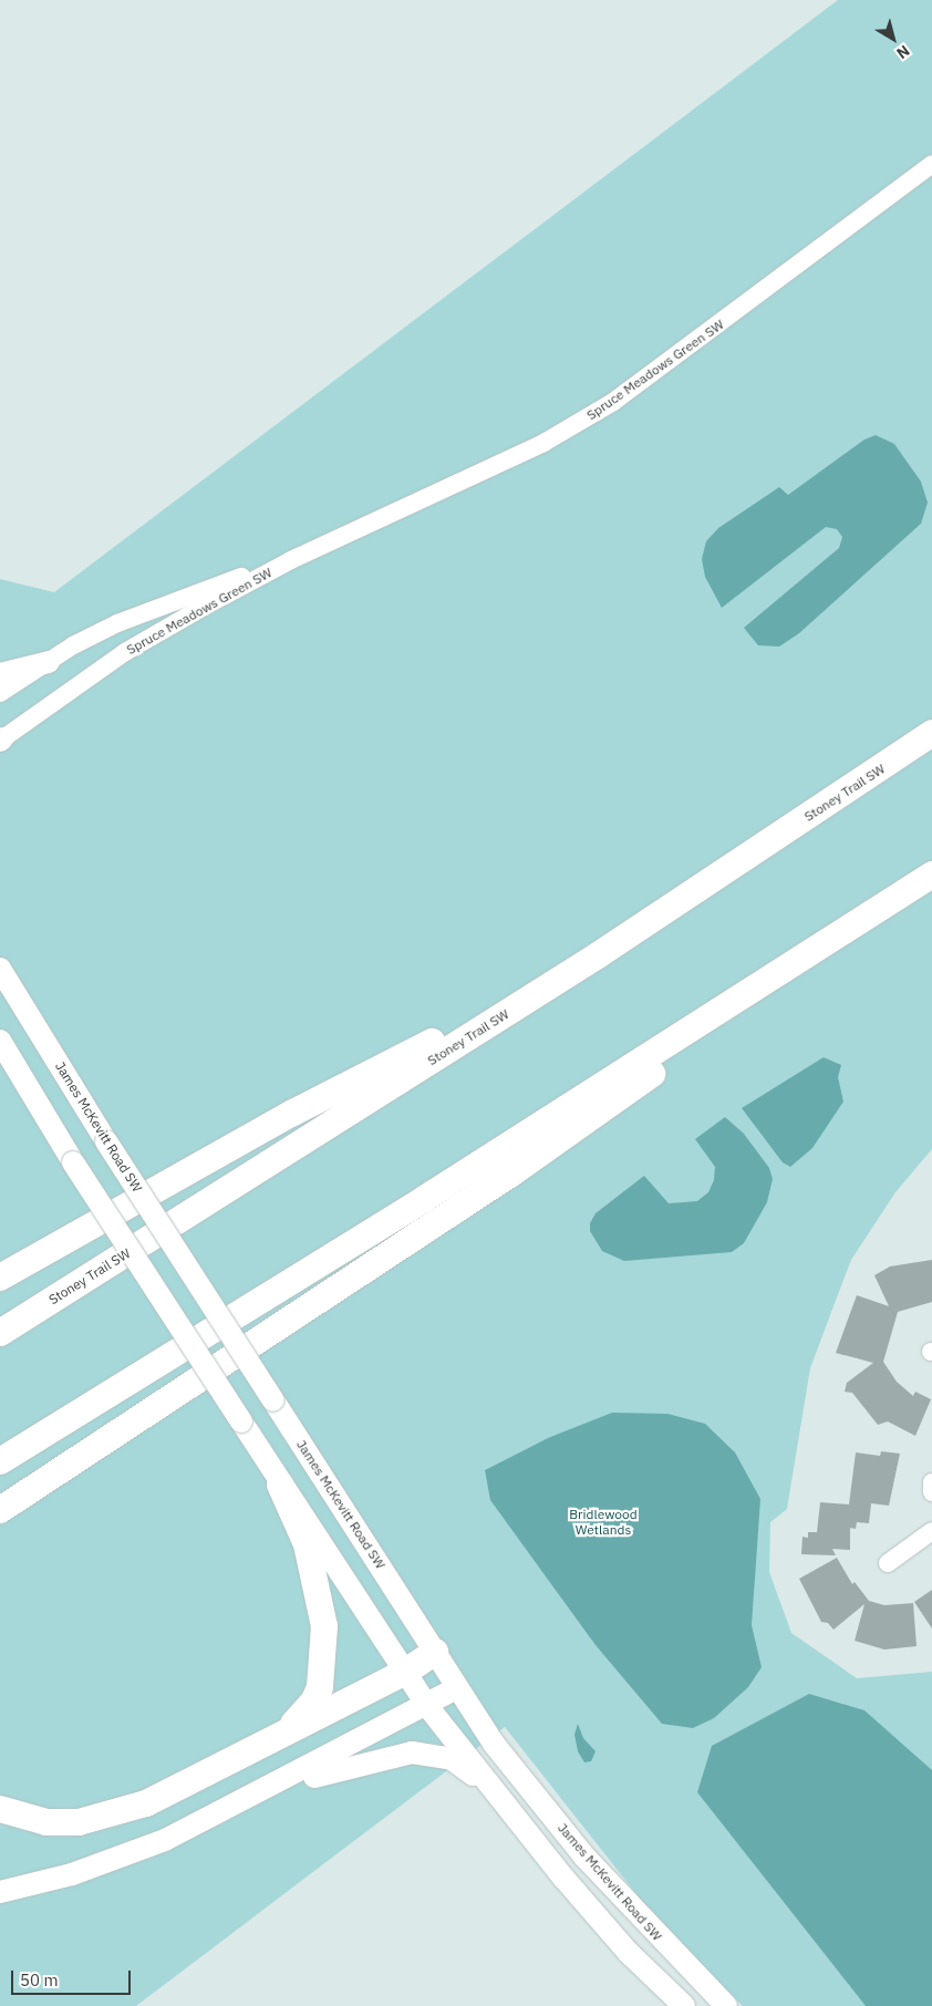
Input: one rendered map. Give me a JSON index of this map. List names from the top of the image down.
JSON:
{
  "streets": {
    "highway": ["Stoney Trail SW"],
    "main road": ["James McKevitt Road SW"],
    "street": ["Spruce Meadows Green SW"]
  },
  "parks": ["Bridlewood Wetlands"],
  "scale_bar": "50 m",
  "north": "bottom right"
}
